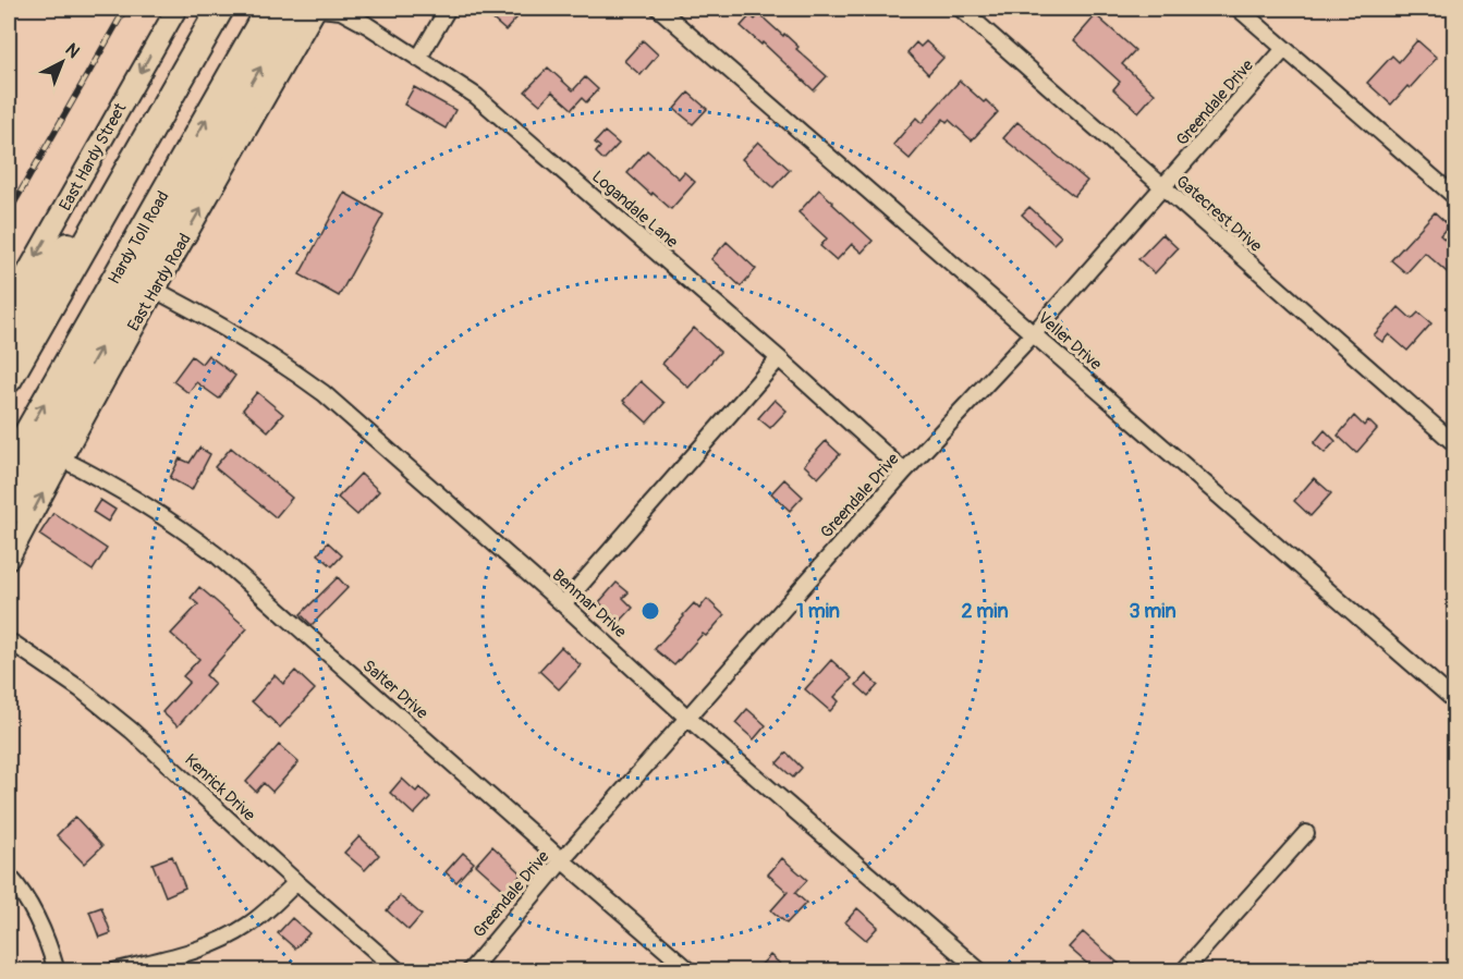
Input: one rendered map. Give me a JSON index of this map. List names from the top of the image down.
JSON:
{
  "streets": {
    "highway": ["Hardy Toll Road"],
    "main road": ["East Hardy Street", "East Hardy Road"],
    "street": [
      "Greendale Drive",
      "Logandale Lane",
      "Gatecrest Drive",
      "Veller Drive",
      "Benmar Drive",
      "Salter Drive",
      "Kenrick Drive"
    ]
  },
  "crossings": [
    ["Greendale Drive", "Logandale Lane"],
    ["Greendale Drive", "Gatecrest Drive"],
    ["Greendale Drive", "Veller Drive"],
    ["Greendale Drive", "Benmar Drive"],
    ["Greendale Drive", "Salter Drive"],
    ["Logandale Lane", "East Hardy Road"],
    ["East Hardy Road", "Benmar Drive"],
    ["East Hardy Road", "Salter Drive"]
  ],
  "one_way": ["East Hardy Street", "East Hardy Road"],
  "north": "top right",
  "rings": ["1 min", "2 min", "3 min"]
}
